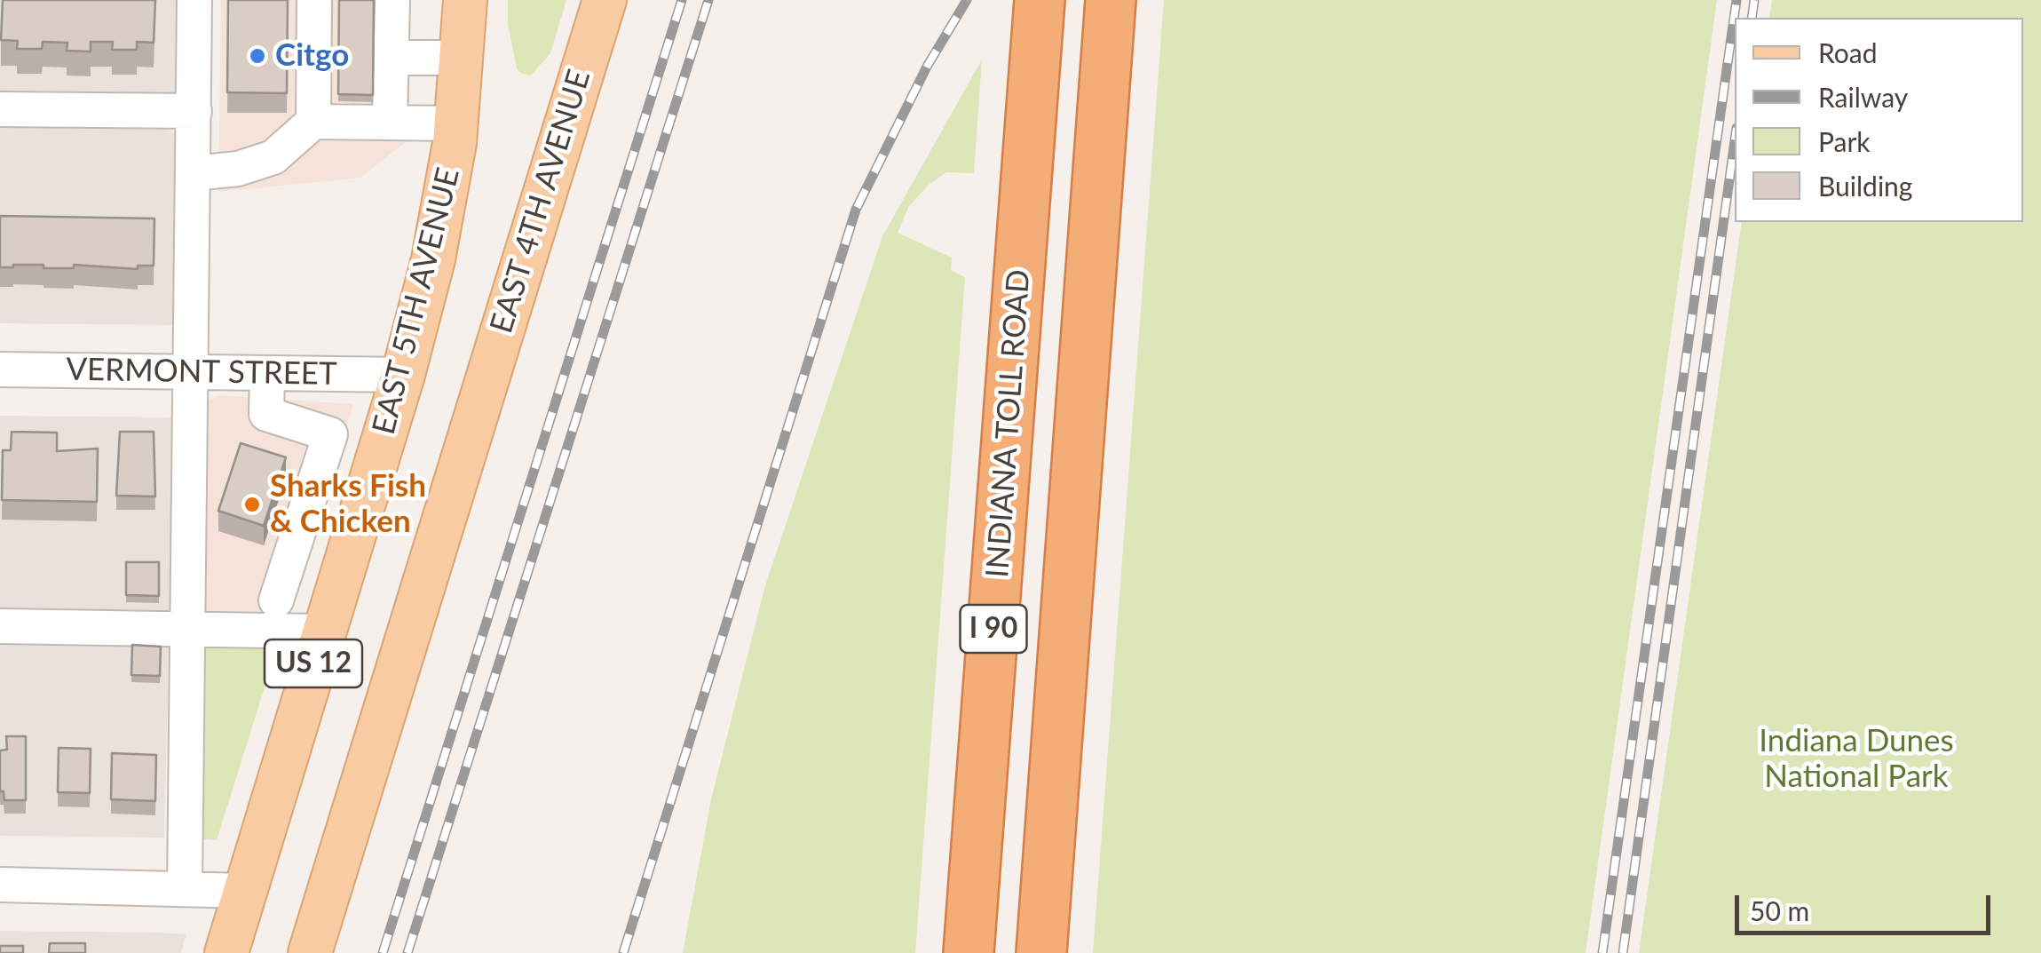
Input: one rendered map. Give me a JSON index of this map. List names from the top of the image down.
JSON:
{
  "streets": {
    "highway": ["INDIANA TOLL ROAD", "I 90"],
    "main road": ["EAST 4TH AVENUE", "EAST 5TH AVENUE", "US 12"],
    "street": ["VERMONT STREET"]
  },
  "crossings": [
    ["EAST 5TH AVENUE", "VERMONT STREET"]
  ],
  "parks": ["Indiana Dunes National Park"],
  "places": ["Citgo", "Sharks Fish & Chicken"],
  "legend": [
    "Road",
    "Railway",
    "Park",
    "Building"
  ],
  "scale_bar": "50 m"
}
